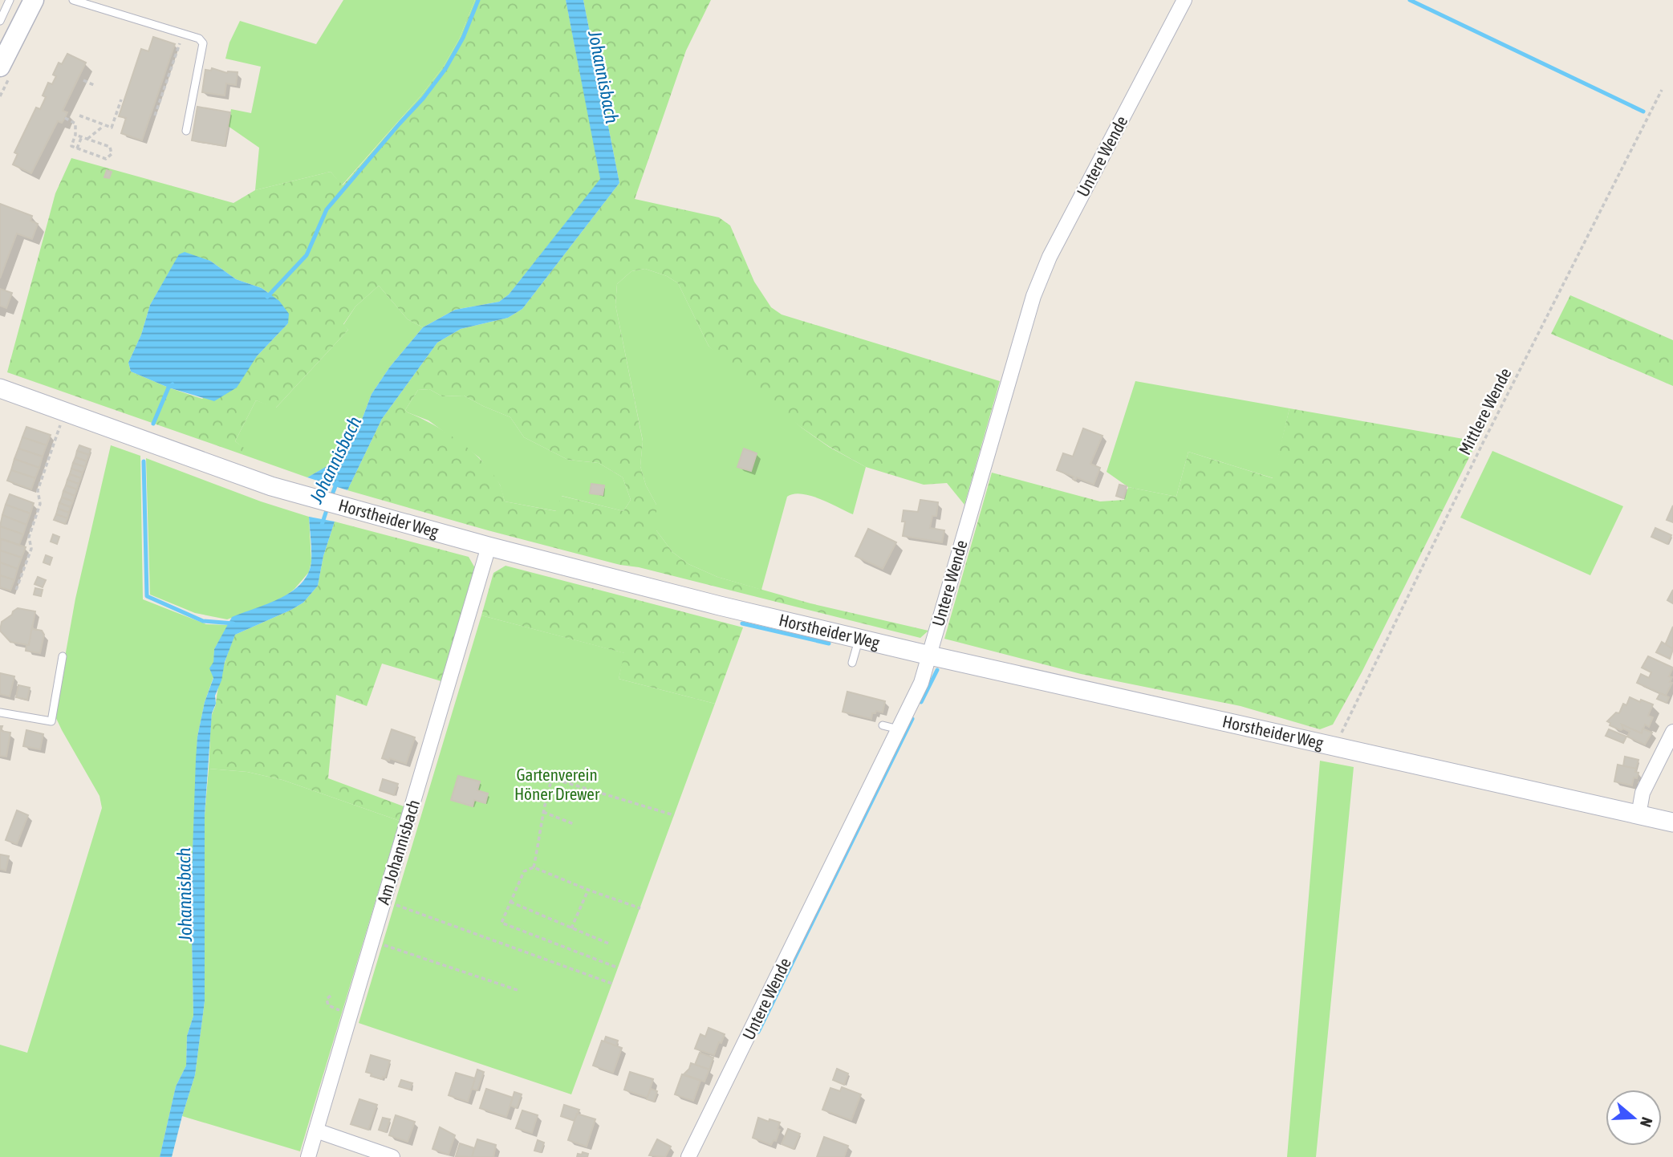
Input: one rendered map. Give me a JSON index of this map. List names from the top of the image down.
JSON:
{
  "streets": {
    "street": ["Untere Wende", "Horstheider Weg", "Am Johannisbach"],
    "path": ["Mittlere Wende"]
  },
  "crossings": [
    ["Untere Wende", "Horstheider Weg"],
    ["Mittlere Wende", "Horstheider Weg"],
    ["Horstheider Weg", "Am Johannisbach"]
  ],
  "water": ["Johannisbach"],
  "parks": ["Gartenverein Höner Drewer"],
  "north": "right"
}
